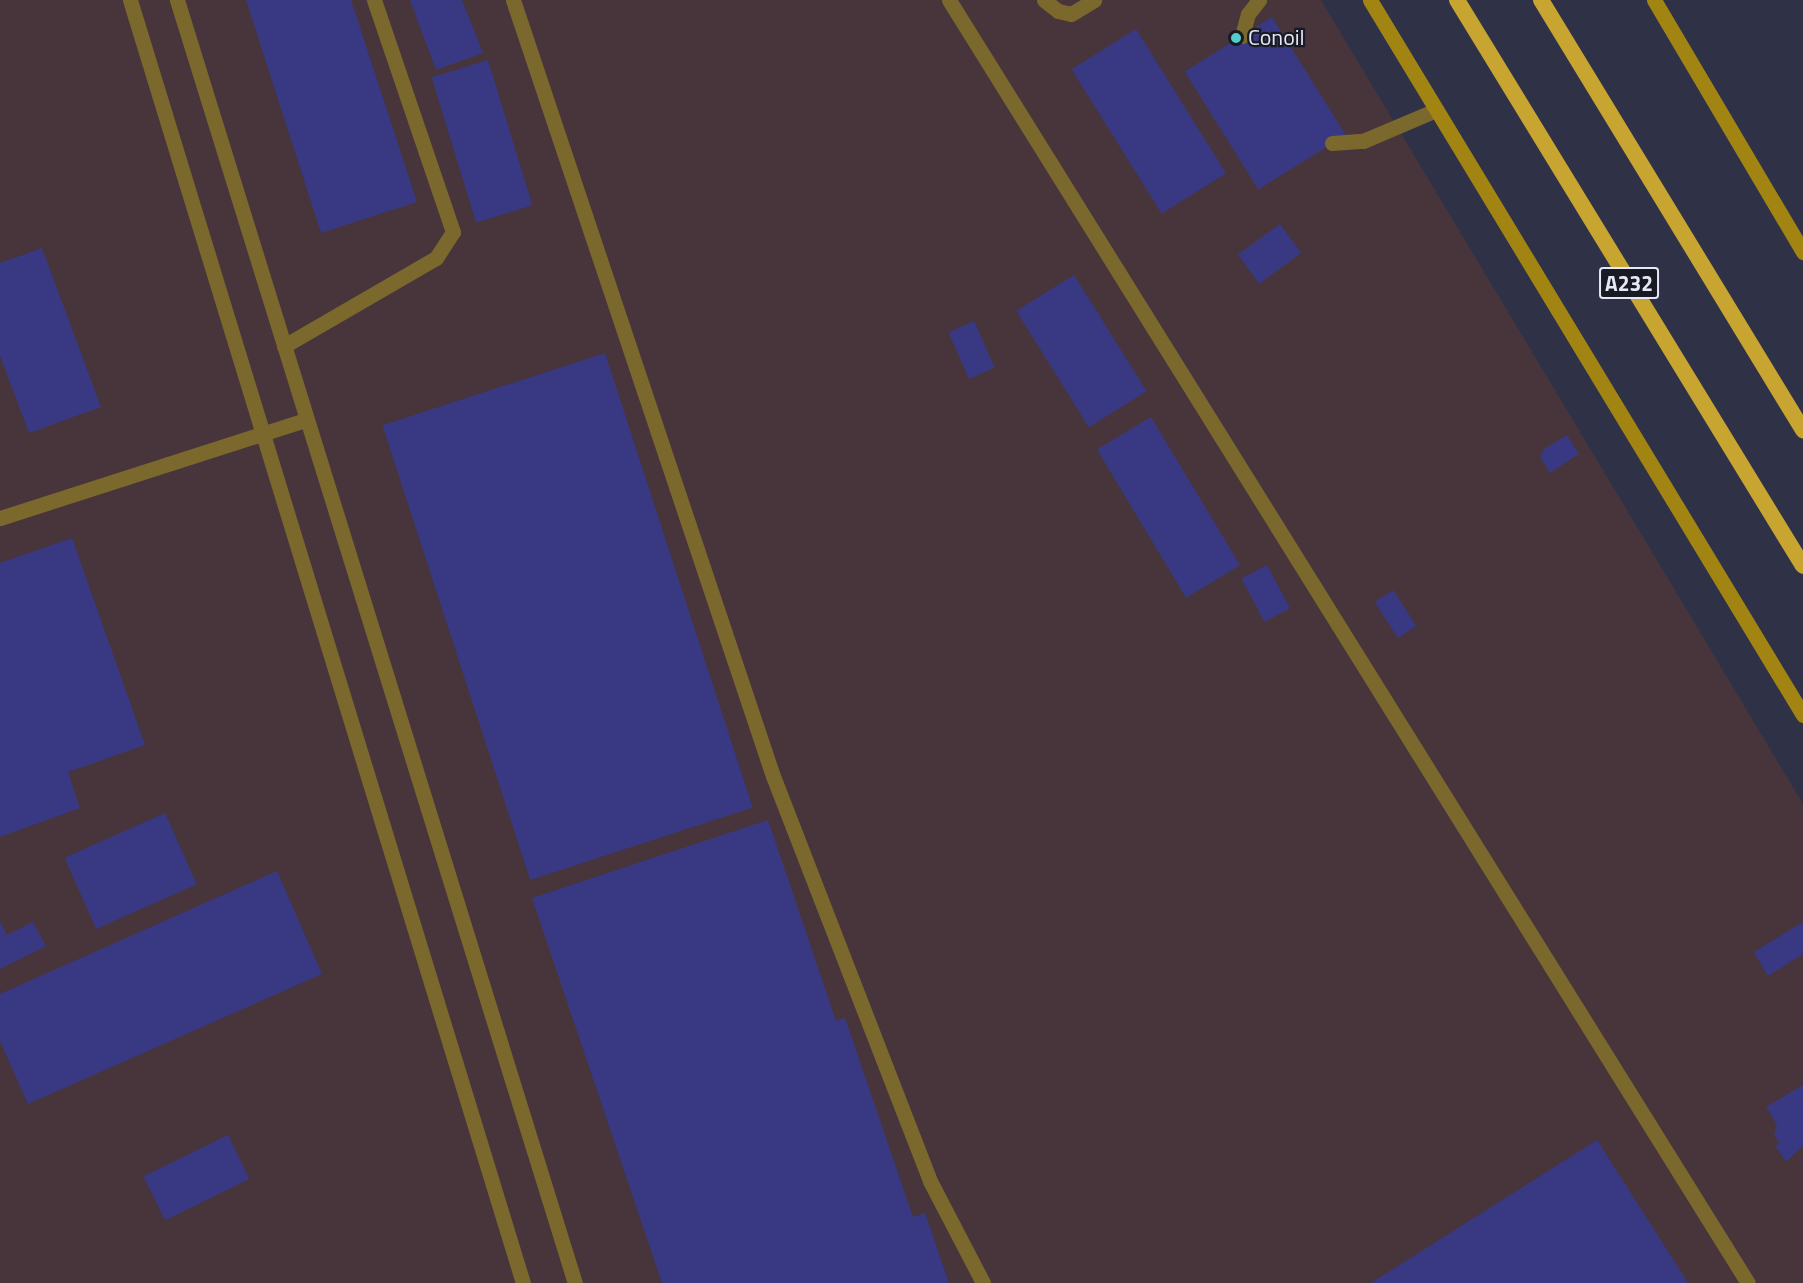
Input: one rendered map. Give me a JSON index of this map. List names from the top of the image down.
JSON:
{
  "streets": {
    "highway": ["A232"]
  },
  "places": ["Conoil"]
}
